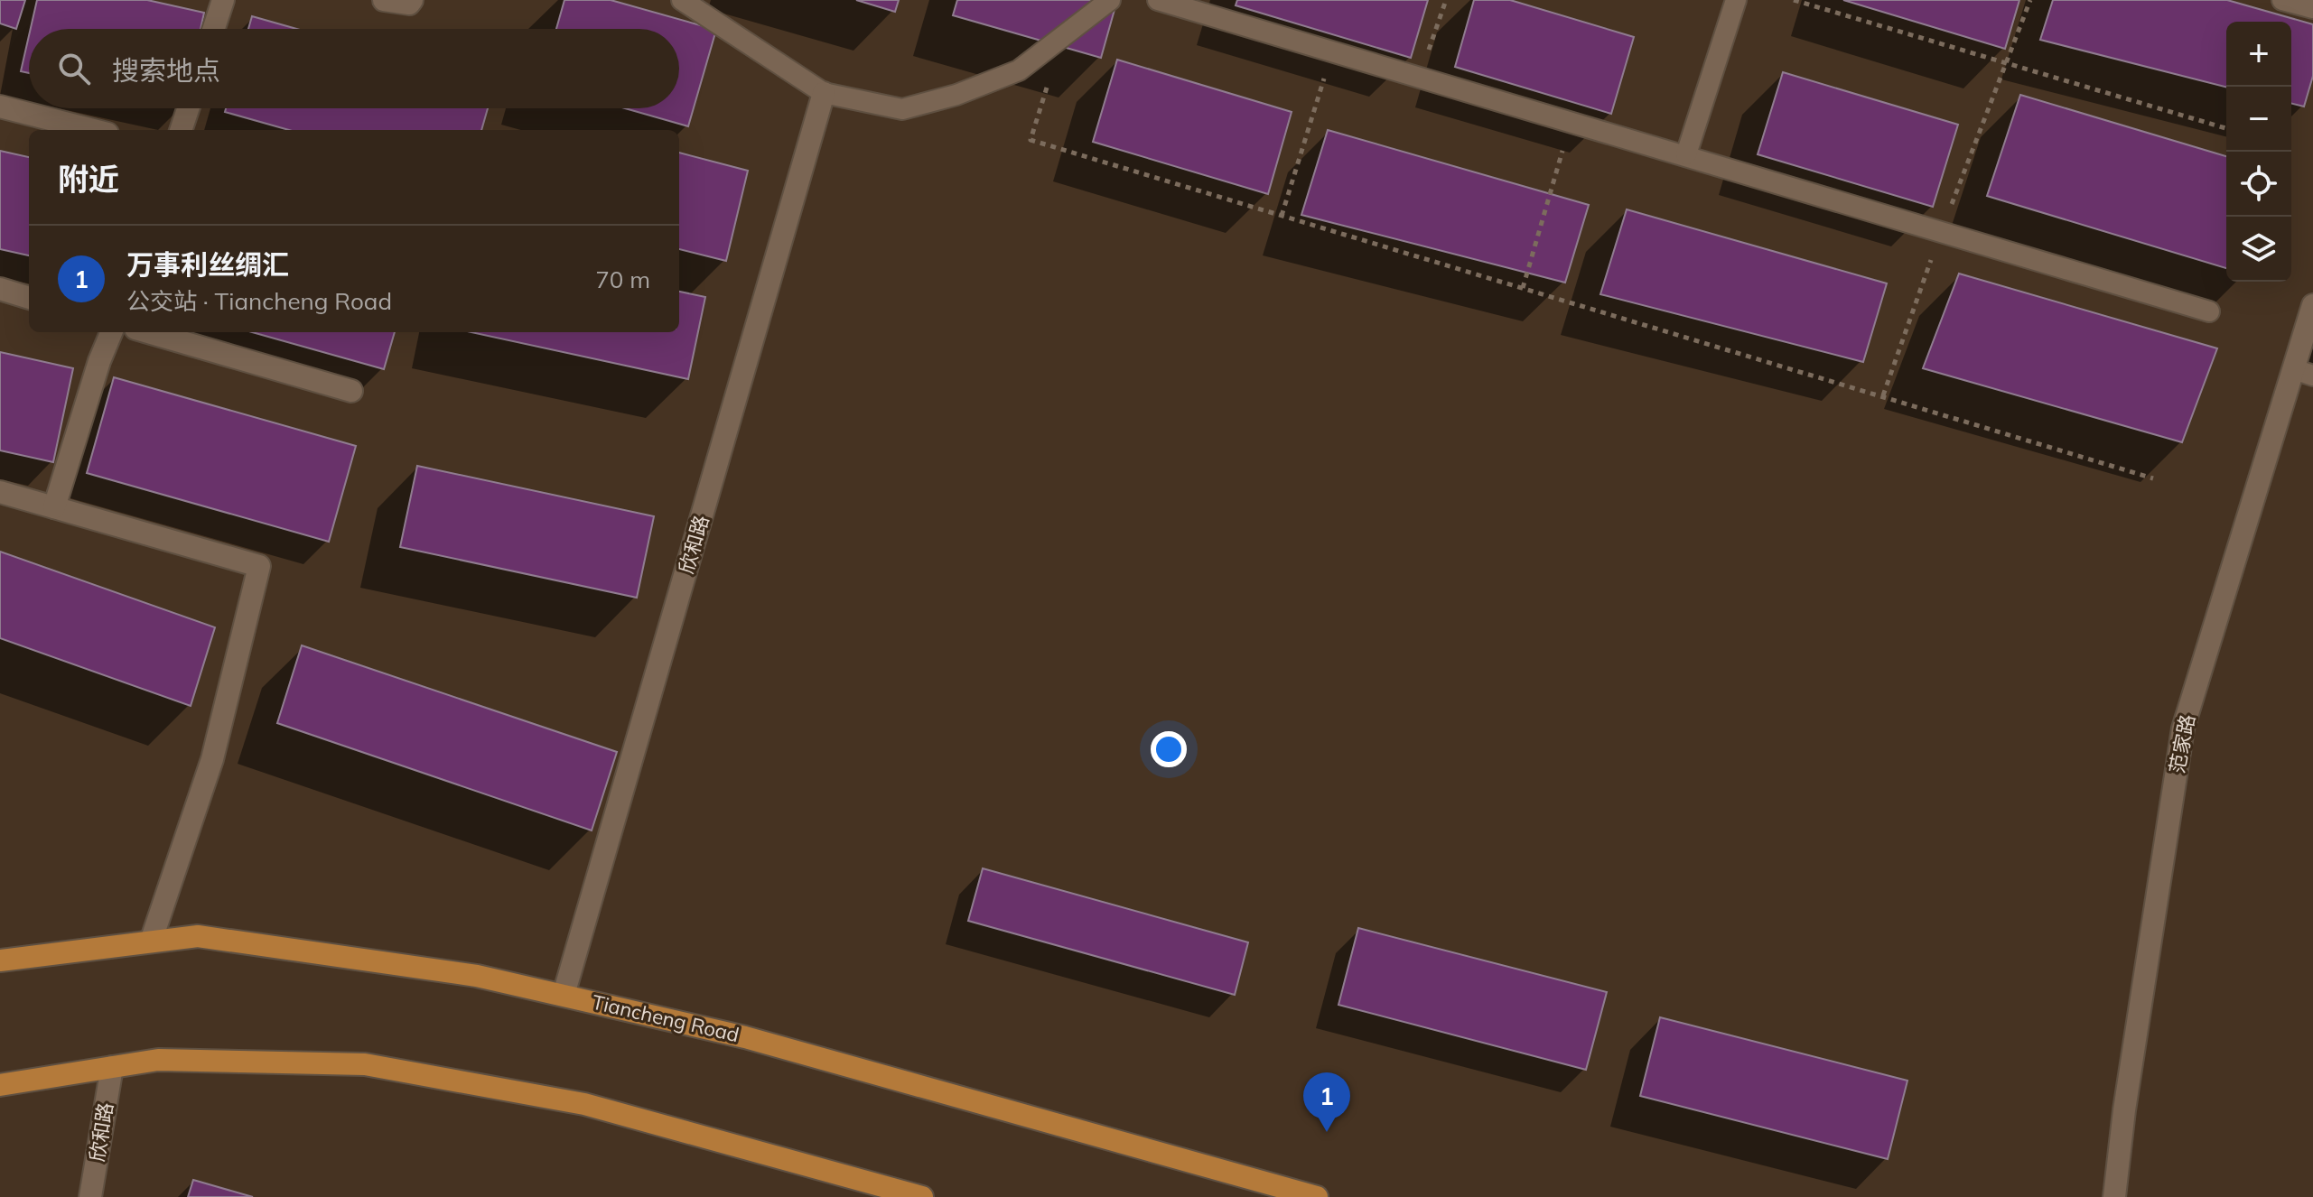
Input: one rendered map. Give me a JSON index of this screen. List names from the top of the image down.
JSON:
{
  "streets": {
    "main road": ["Tiancheng Road"],
    "street": ["欣和路", "范家路"]
  },
  "crossings": [
    ["欣和路", "Tiancheng Road"]
  ],
  "page": {
    "map_buttons": ["+", "−"],
    "search": "搜索地点",
    "heading": "附近",
    "list": [
      {
        "mark": "1",
        "name": "万事利丝绸汇",
        "note": "公交站 · Tiancheng Road",
        "value": "70 m"
      }
    ],
    "pins": "1"
  }
}
